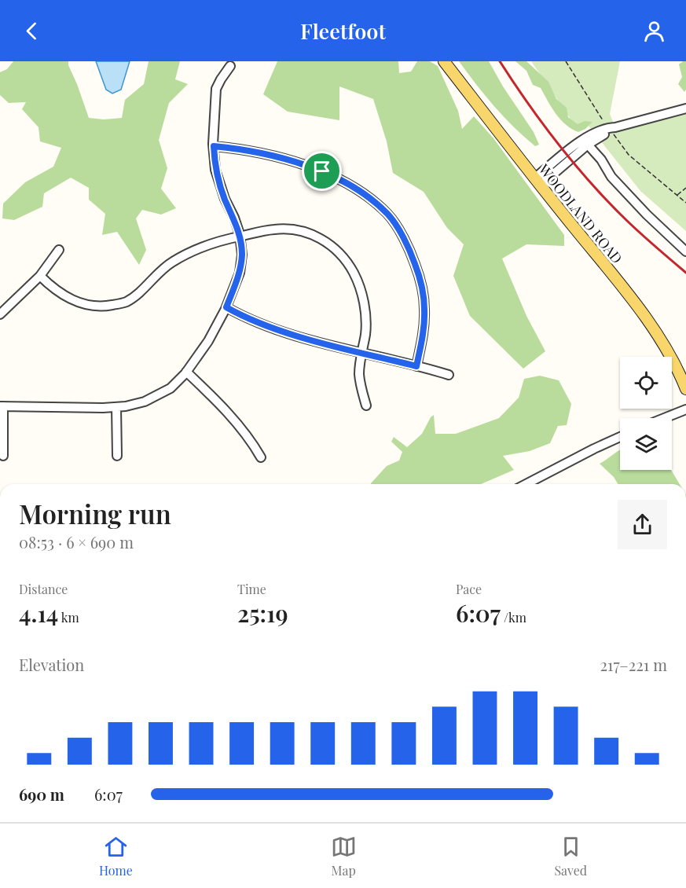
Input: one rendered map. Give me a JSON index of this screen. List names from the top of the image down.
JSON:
{
  "streets": {
    "main road": ["WOODLAND ROAD"]
  },
  "page": {
    "header": "Fleetfoot",
    "heading": ["Morning run", "08:53 · 6 × 690 m"],
    "stats": [
      ["Distance", "4.14 km"],
      ["Time", "25:19"],
      ["Pace", "6:07 /km"]
    ],
    "chart": ["Elevation", "217–221 m"],
    "list": [
      {
        "name": "690 m",
        "note": "6:07"
      }
    ],
    "tabs": ["Home", "Map", "Saved"]
  }
}
